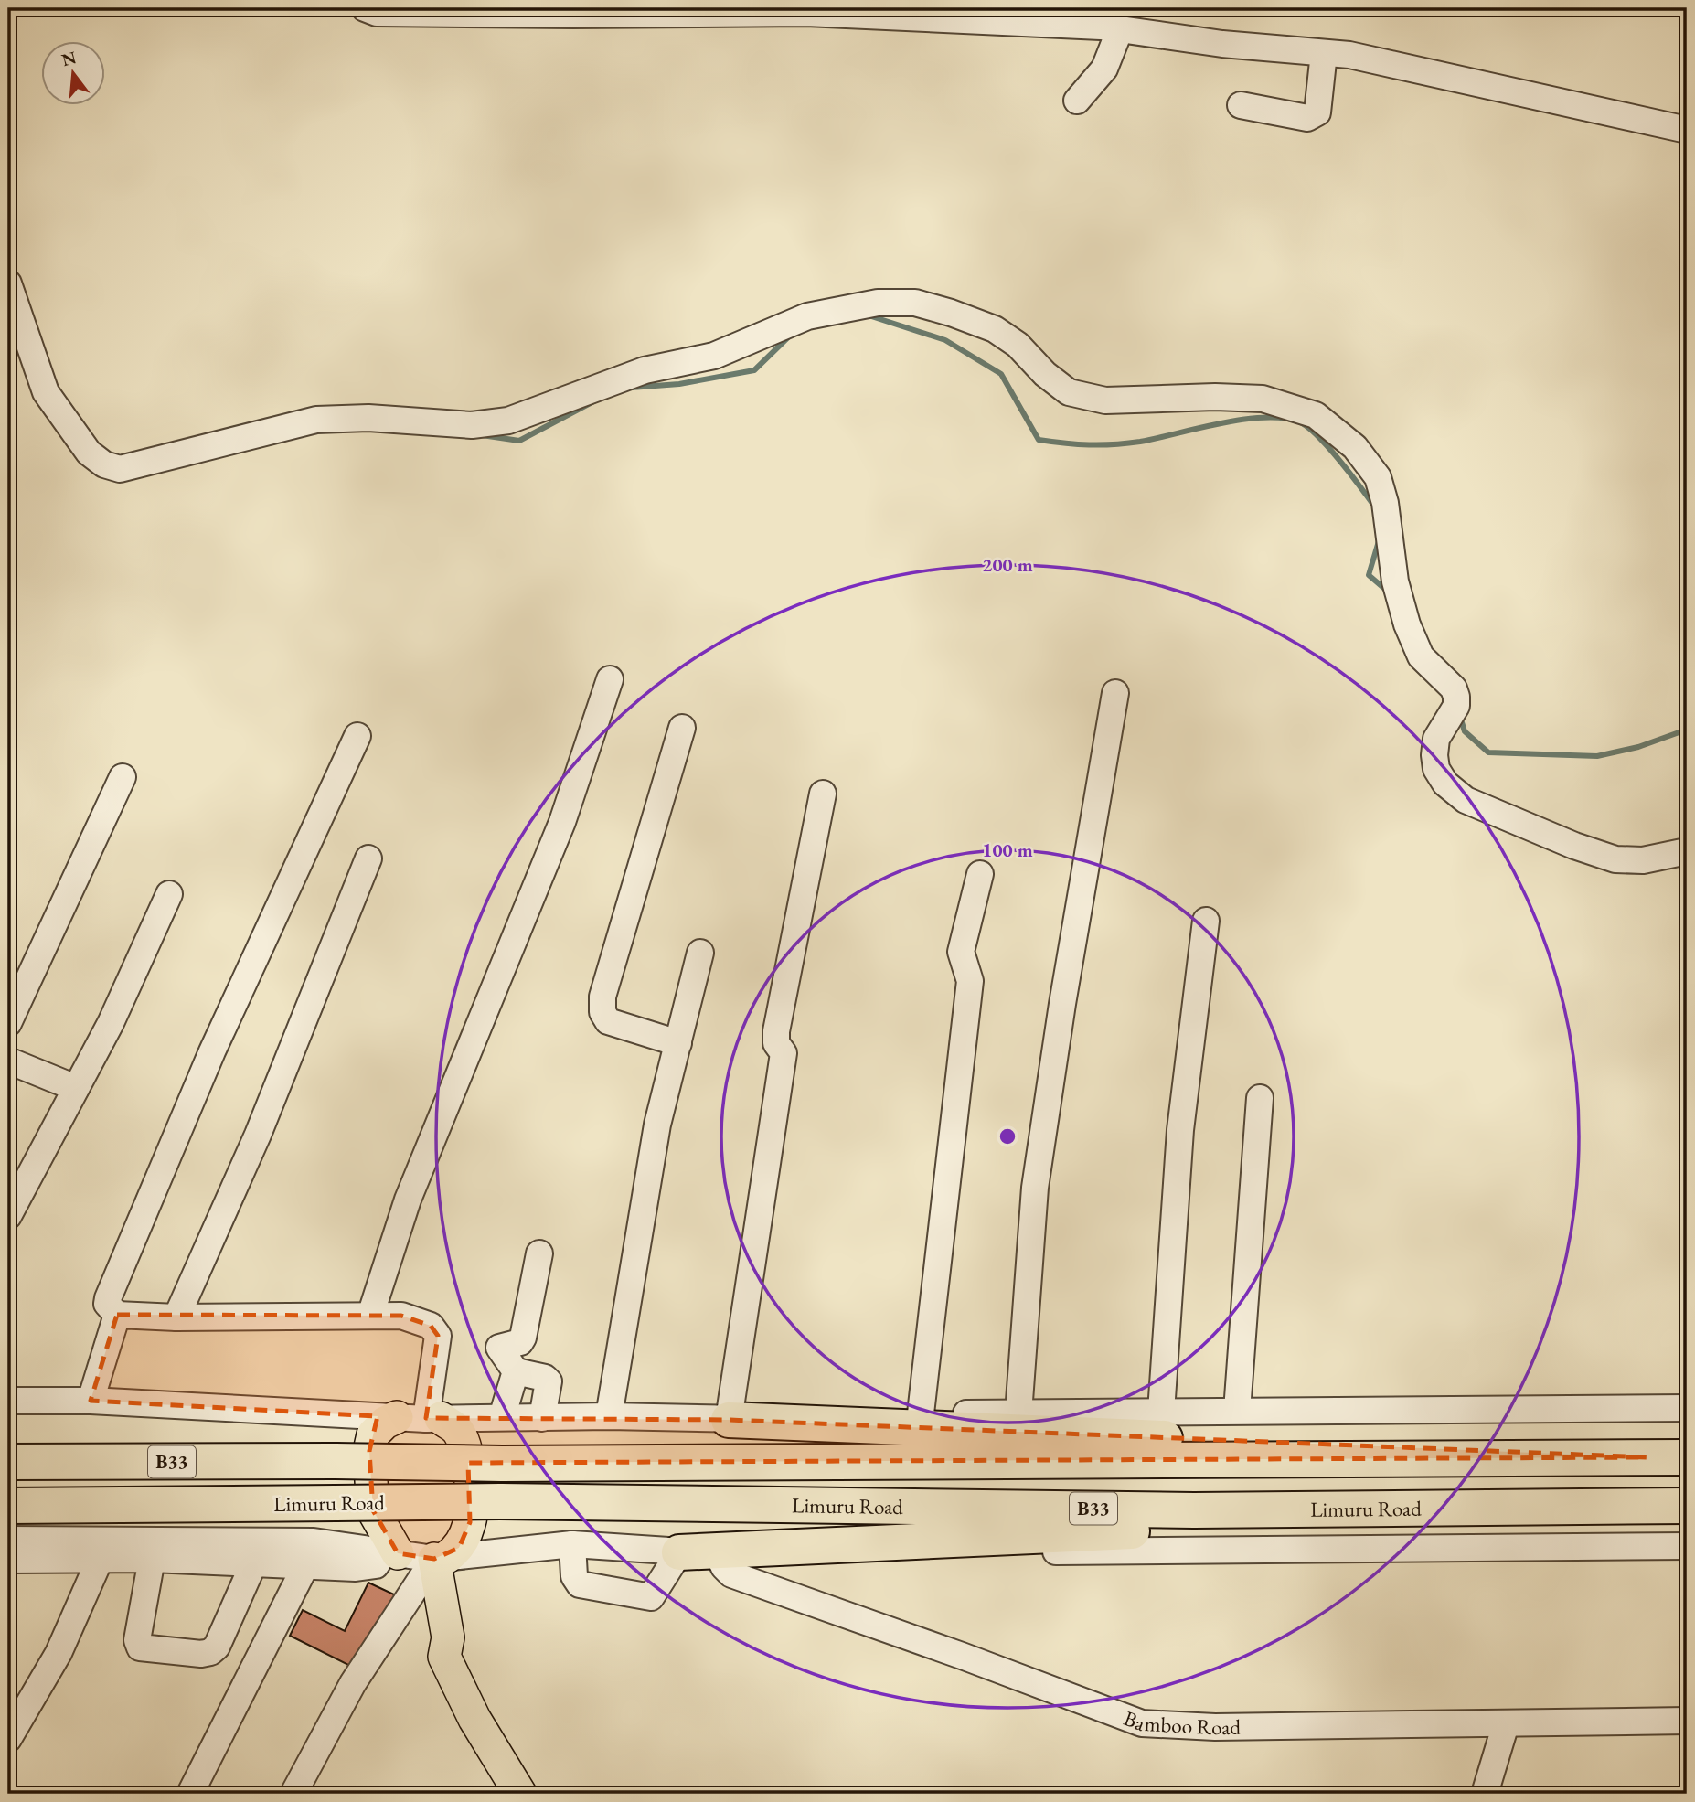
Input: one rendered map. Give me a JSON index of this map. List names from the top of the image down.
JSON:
{
  "streets": {
    "highway": ["B33", "Limuru Road"],
    "street": ["Bamboo Road"]
  },
  "north": "top",
  "rings": ["200 m", "100 m"]
}
